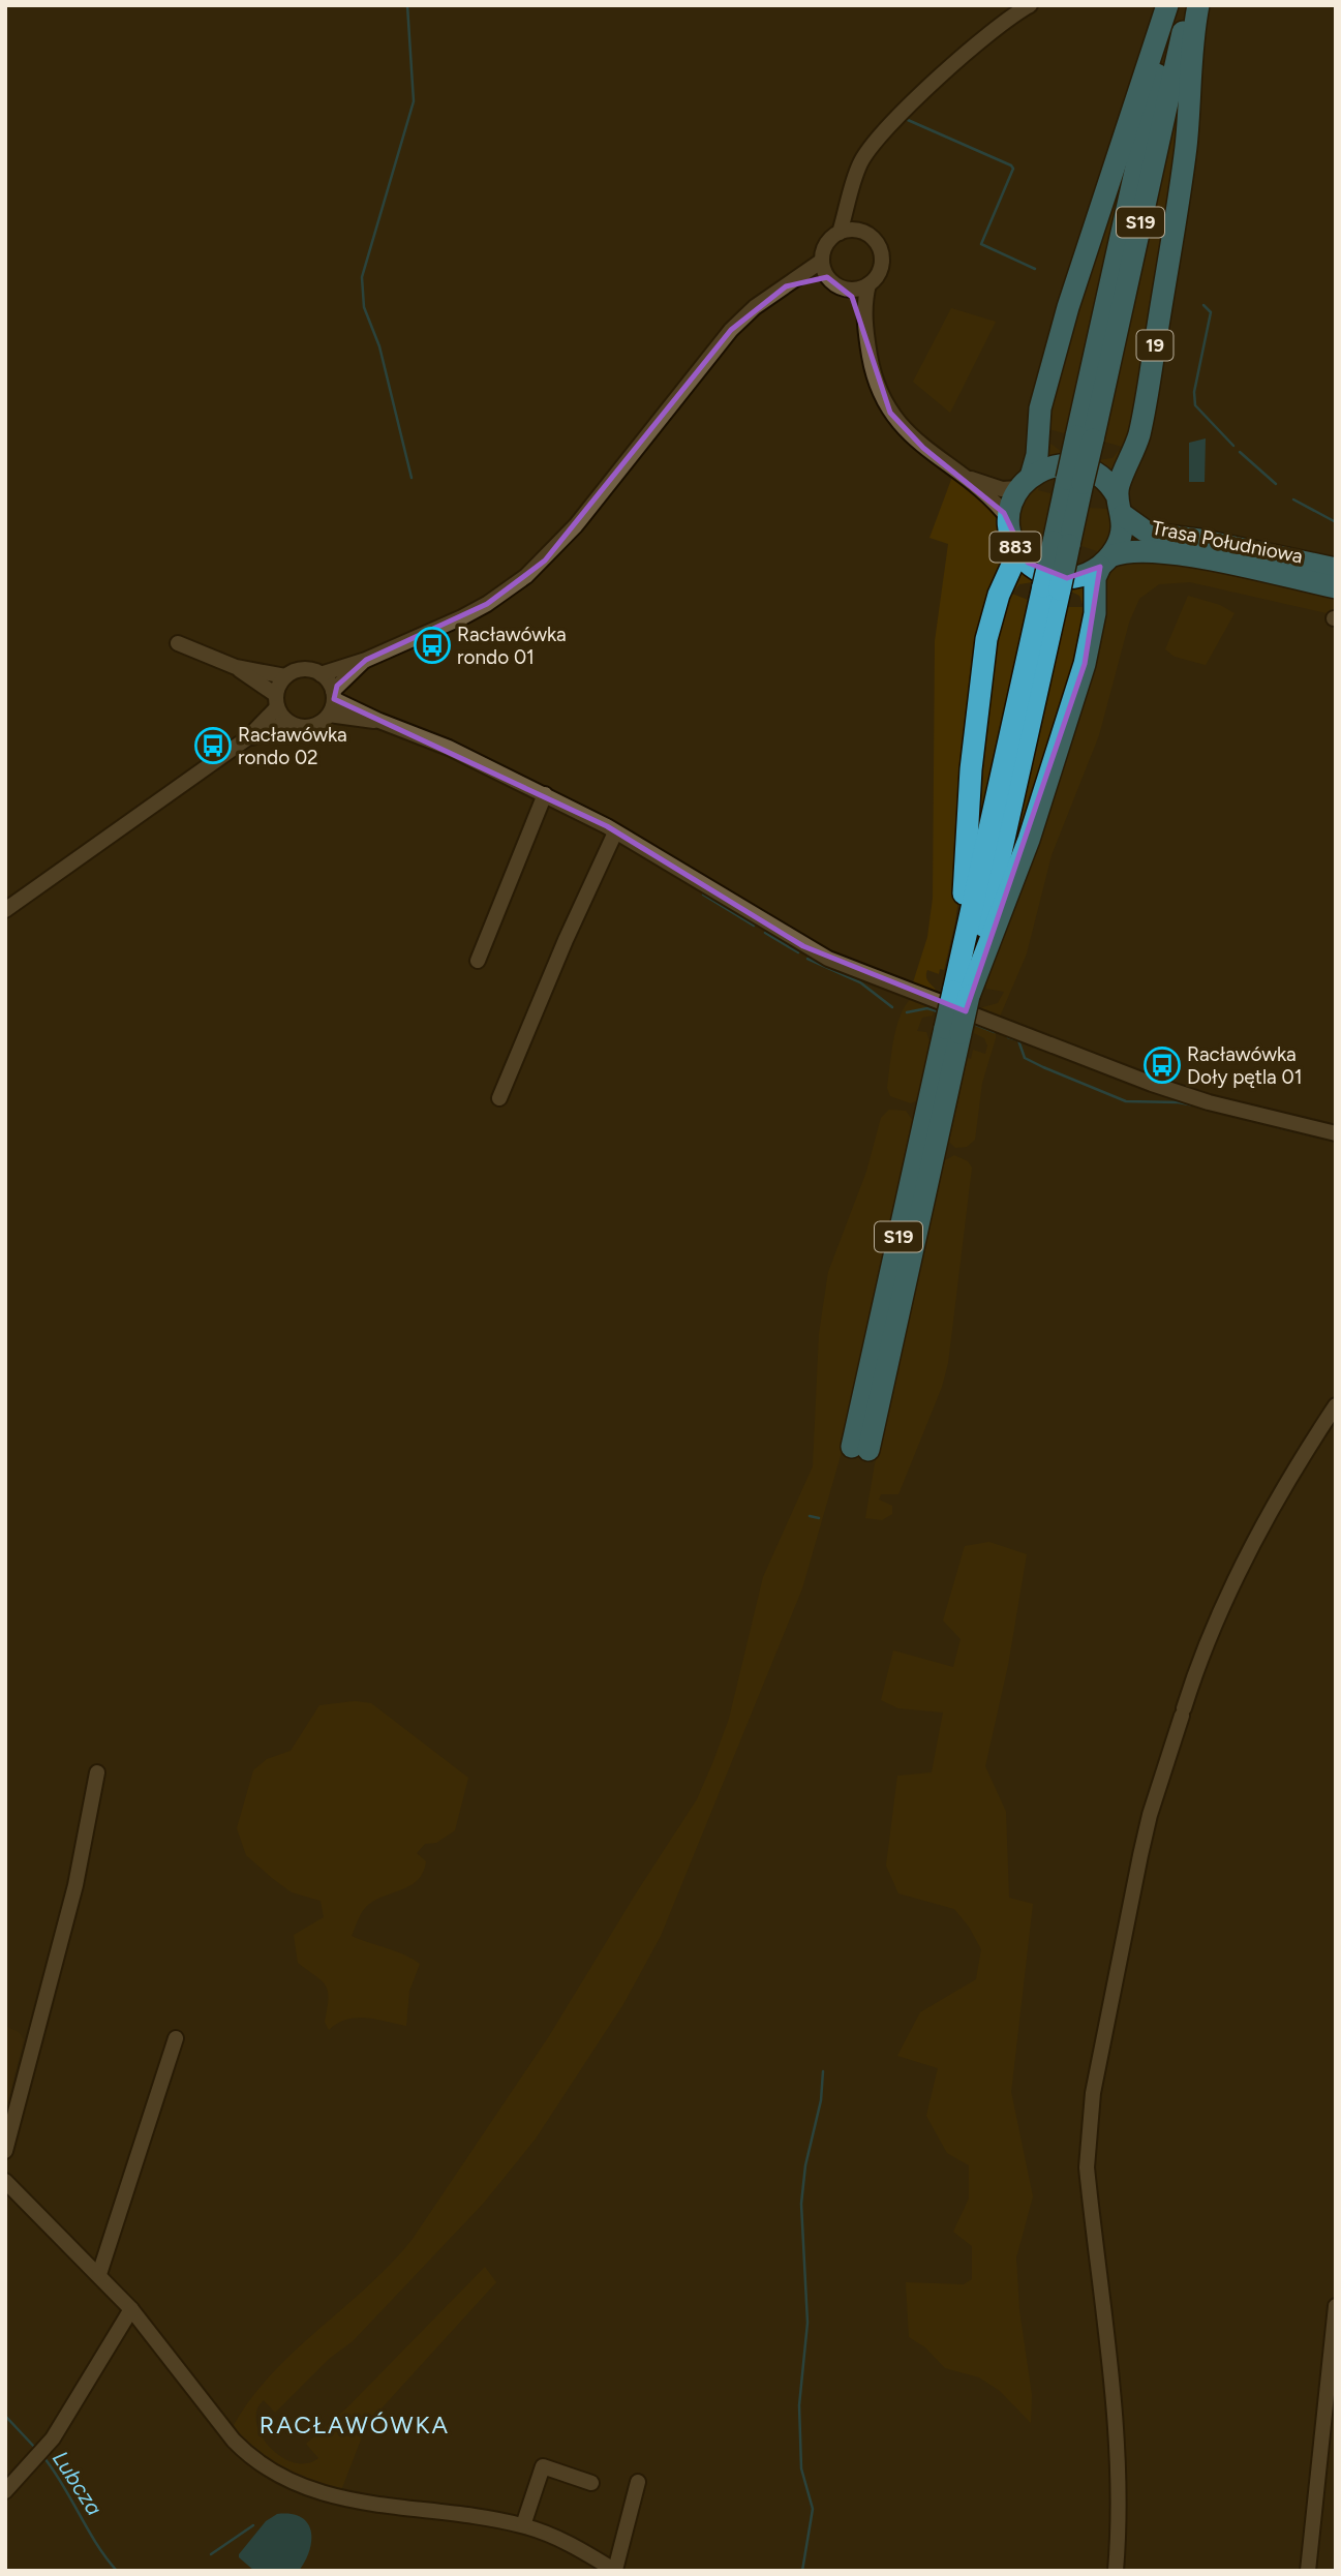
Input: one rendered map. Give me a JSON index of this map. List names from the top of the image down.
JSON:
{
  "streets": {
    "highway": [
      "S19",
      "19",
      "Trasa Południowa",
      "883"
    ]
  },
  "crossings": [
    ["19", "Trasa Południowa"],
    ["19", "883"],
    ["Trasa Południowa", "883"]
  ],
  "districts": ["RACŁAWÓWKA"],
  "water": ["Lubcza"],
  "places": {
    "bus stop": ["Racławówka rondo 01", "Racławówka rondo 02", "Racławówka Doły pętla 01"]
  }
}
